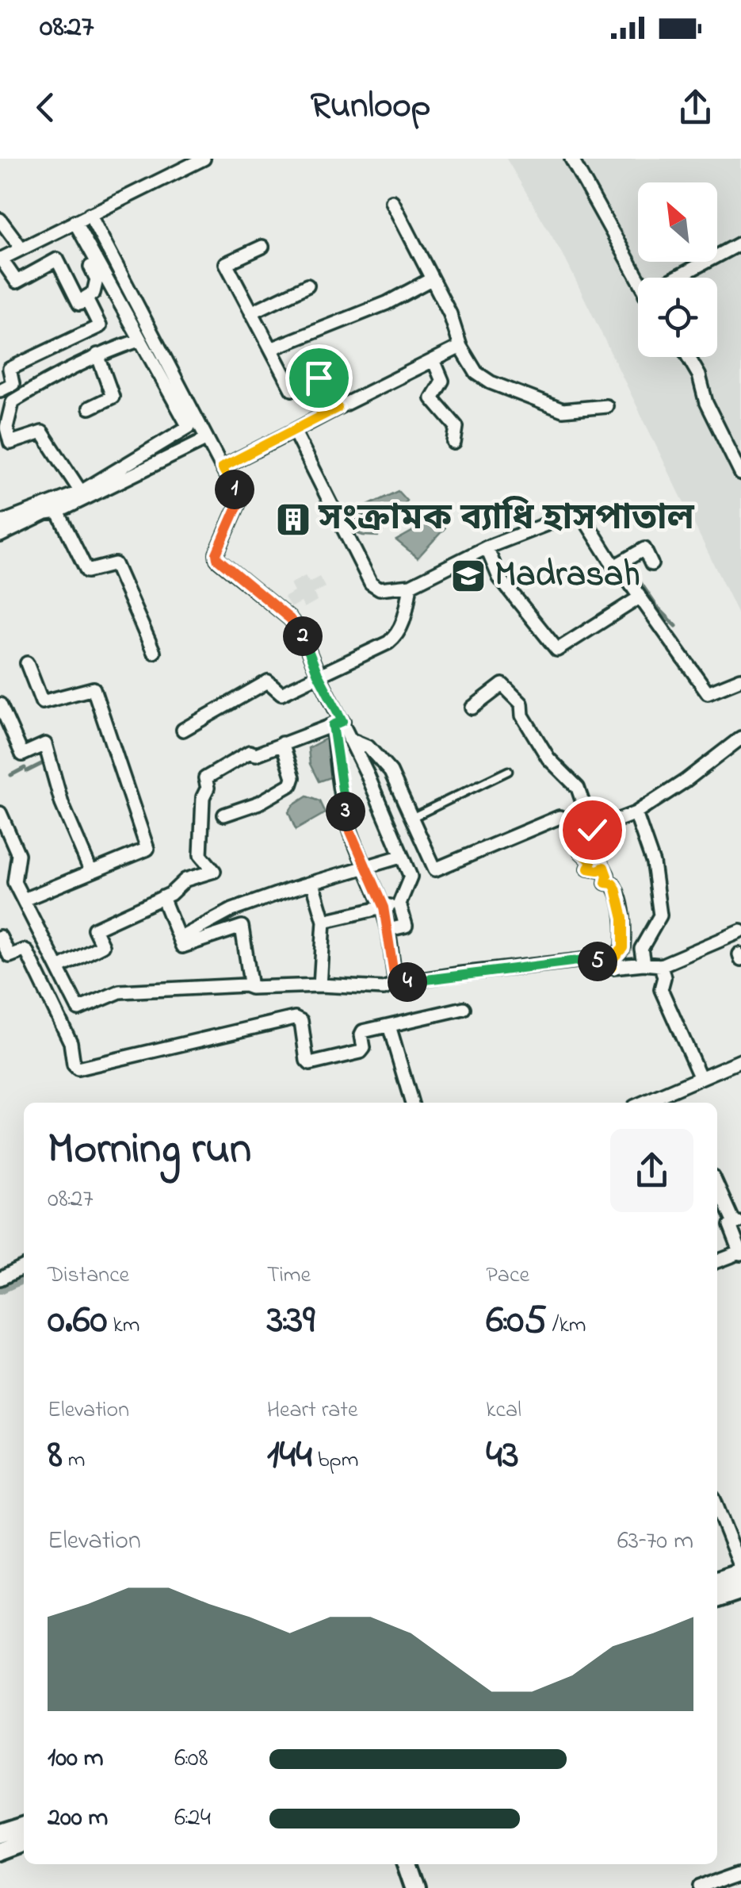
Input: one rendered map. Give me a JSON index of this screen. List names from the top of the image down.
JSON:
{
  "places": {
    "building": ["সংক্রামক ব্যাধি হাসপাতাল"],
    "school or university": ["Madrasah"]
  },
  "north": "top left",
  "page": {
    "status": "08:27",
    "header": "Runloop",
    "pins": [
      "1",
      "2",
      "3",
      "5",
      "4"
    ],
    "heading": ["Morning run", "08:27"],
    "stats": [
      ["Distance", "0.60 km"],
      ["Time", "3:39"],
      ["Pace", "6:05 /km"],
      ["Elevation", "8 m"],
      ["Heart rate", "144 bpm"],
      ["kcal", "43"]
    ],
    "chart": ["Elevation", "63–70 m"],
    "list": [
      {
        "name": "100 m",
        "note": "6:08"
      },
      {
        "name": "200 m",
        "note": "6:24"
      }
    ]
  }
}
